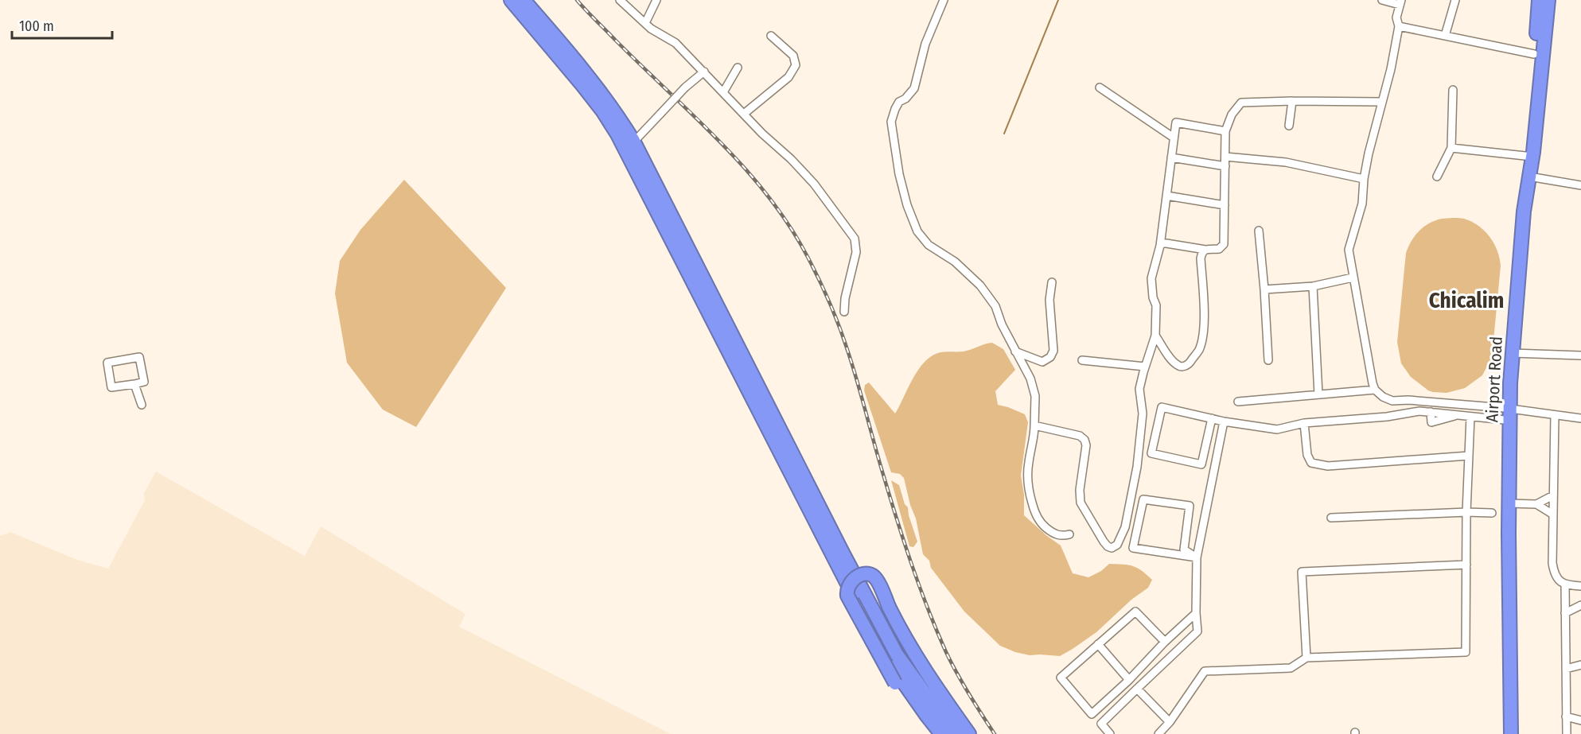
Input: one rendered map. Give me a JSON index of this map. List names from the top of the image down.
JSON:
{
  "streets": {
    "highway": ["Airport Road"]
  },
  "districts": ["Chicalim"],
  "scale_bar": "100 m"
}
